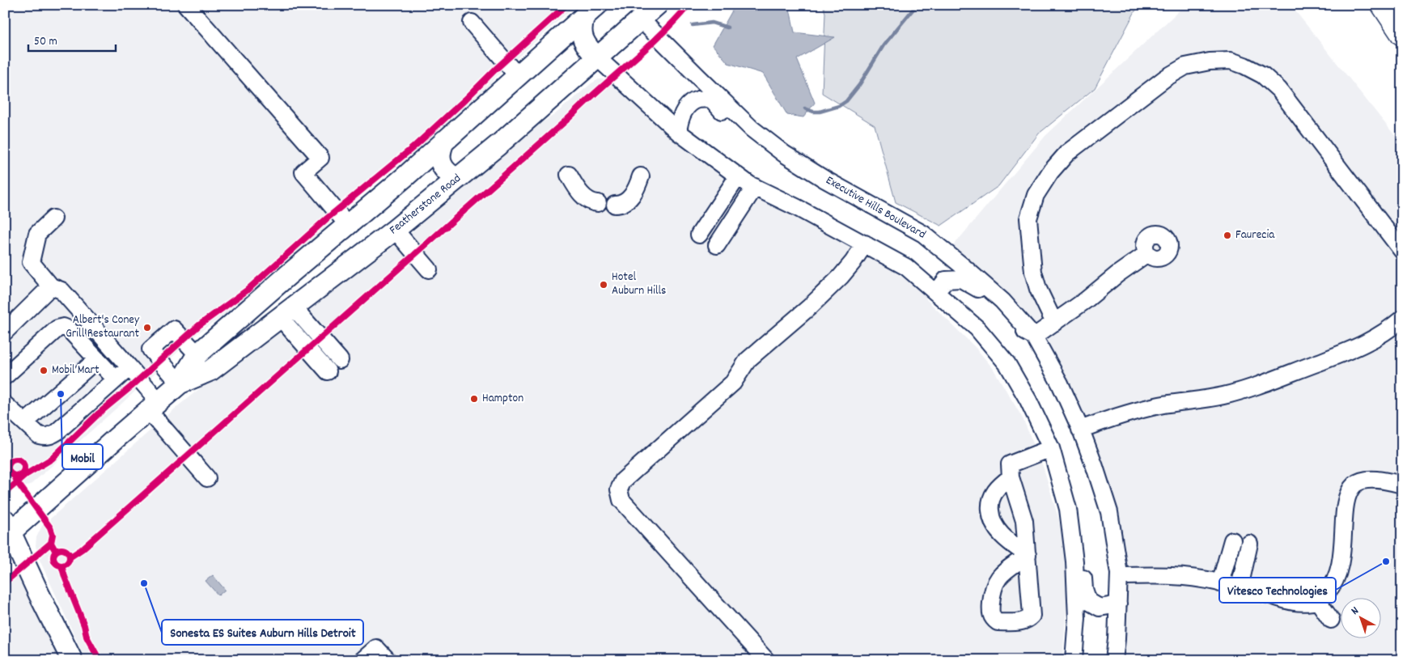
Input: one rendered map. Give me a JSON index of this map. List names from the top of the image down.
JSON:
{
  "streets": {
    "main road": ["Featherstone Road"],
    "street": ["Executive Hills Boulevard"]
  },
  "crossings": [
    ["Featherstone Road", "Executive Hills Boulevard"]
  ],
  "places": [
    "Faurecia",
    "Hotel Auburn Hills",
    "Albert's Coney Grill Restaurant",
    "Mobil Mart",
    "Mobil",
    "Hampton",
    "Vitesco Technologies",
    "Sonesta ES Suites Auburn Hills Detroit"
  ],
  "scale_bar": "50 m",
  "north": "top left"
}
